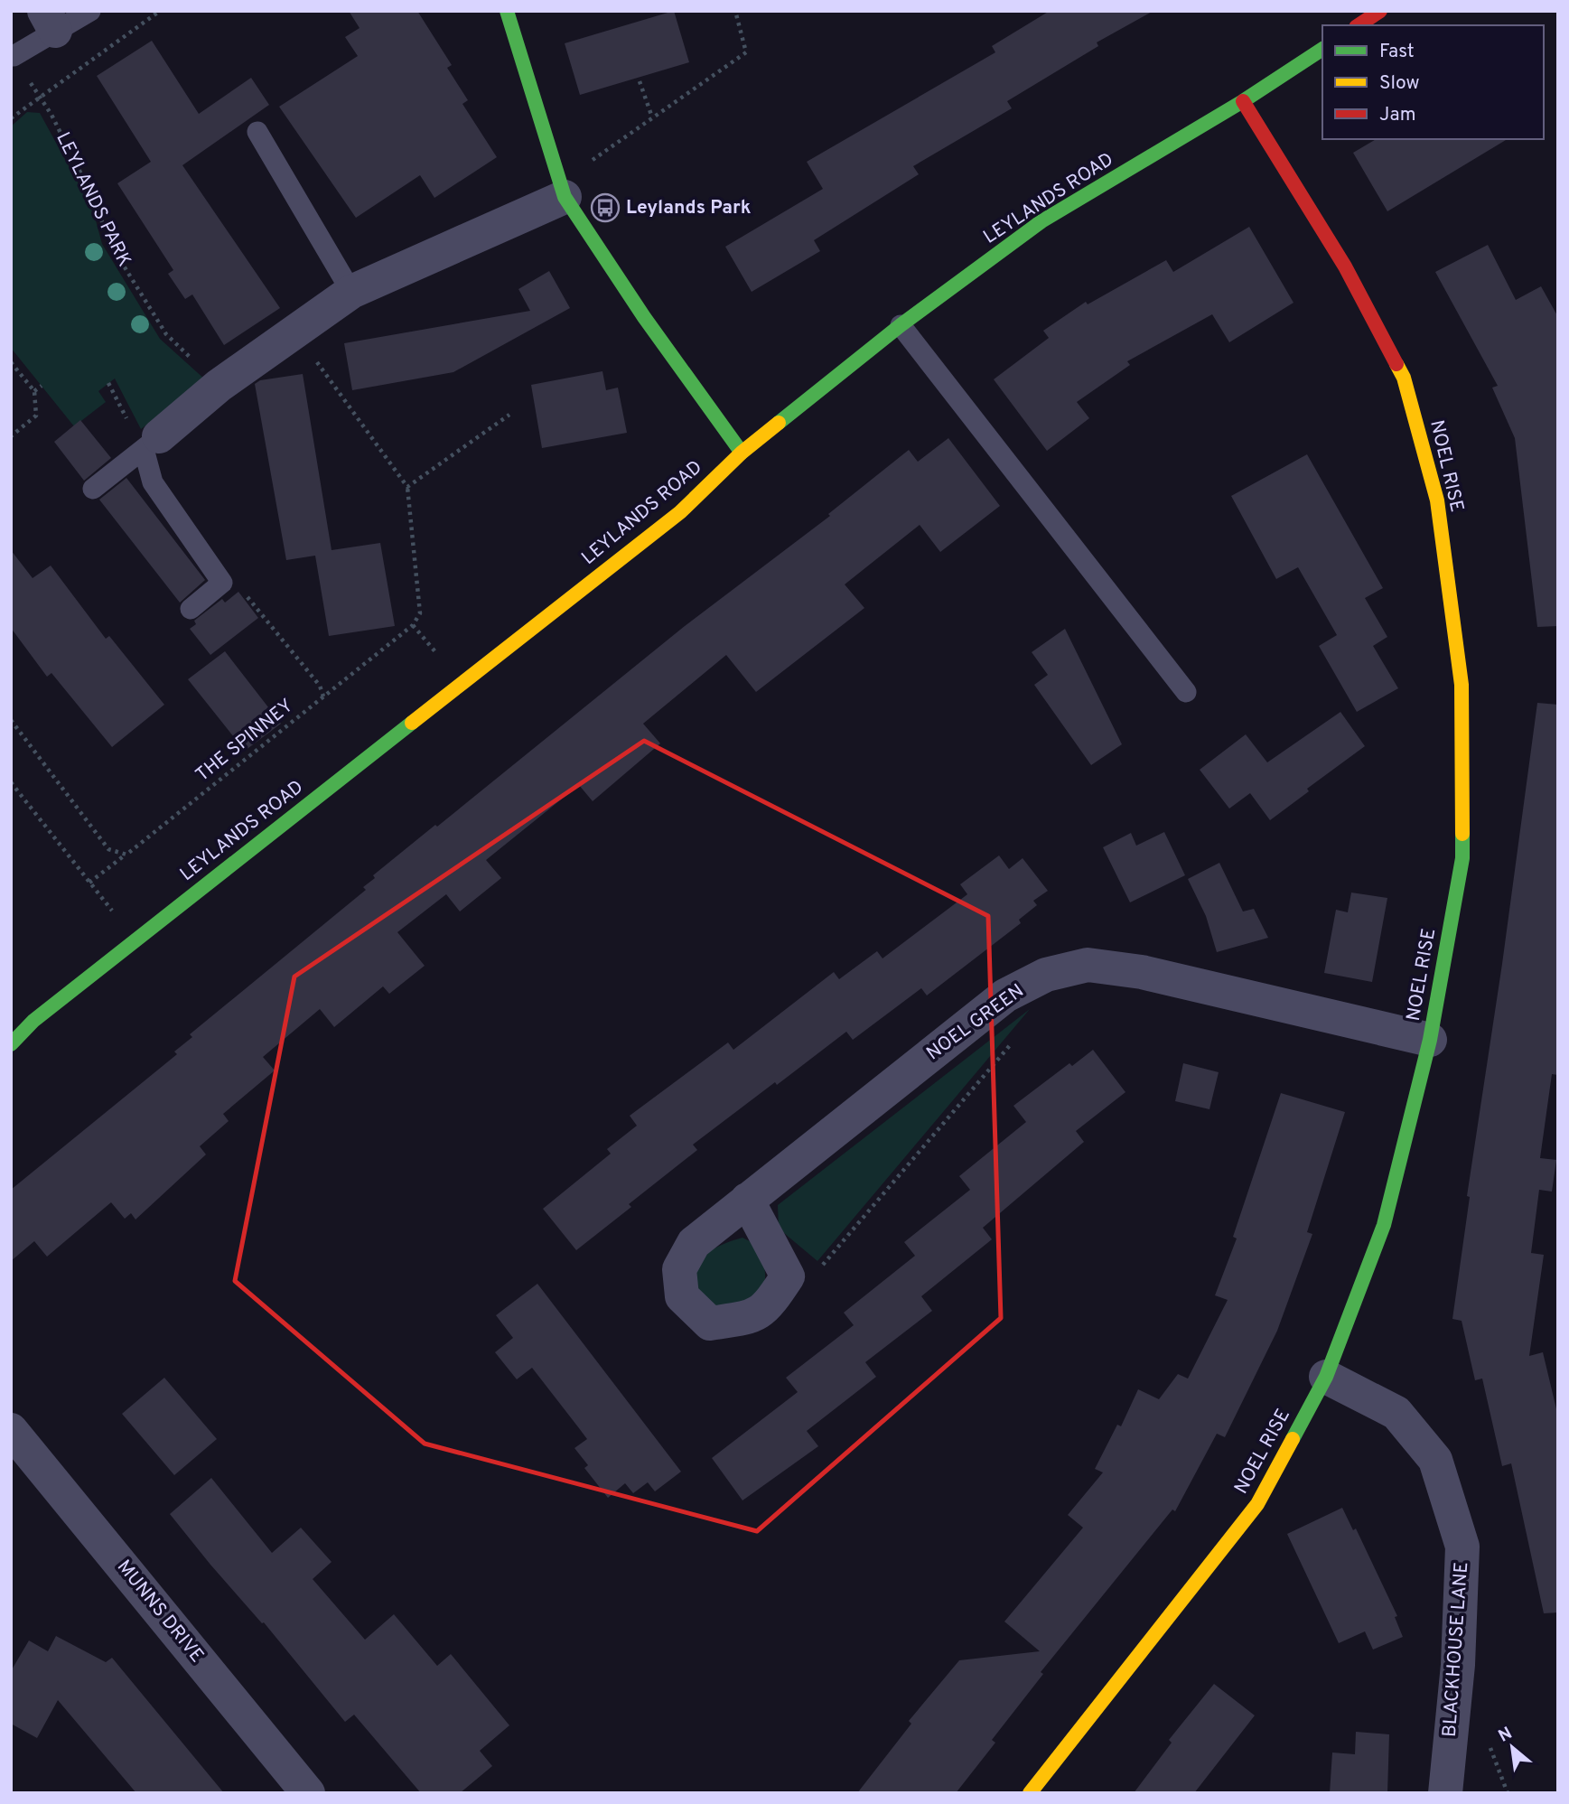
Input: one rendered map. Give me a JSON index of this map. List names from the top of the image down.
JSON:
{
  "streets": {
    "street": [
      "LEYLANDS ROAD",
      "NOEL RISE",
      "NOEL GREEN",
      "MUNNS DRIVE",
      "BLACKHOUSE LANE"
    ],
    "path": ["LEYLANDS PARK", "THE SPINNEY"]
  },
  "crossings": [
    ["LEYLANDS ROAD", "NOEL RISE"],
    ["NOEL RISE", "NOEL GREEN"],
    ["NOEL RISE", "BLACKHOUSE LANE"]
  ],
  "places": {
    "bus stop": ["Leylands Park"]
  },
  "legend": ["Fast", "Slow", "Jam"],
  "north": "top left"
}
